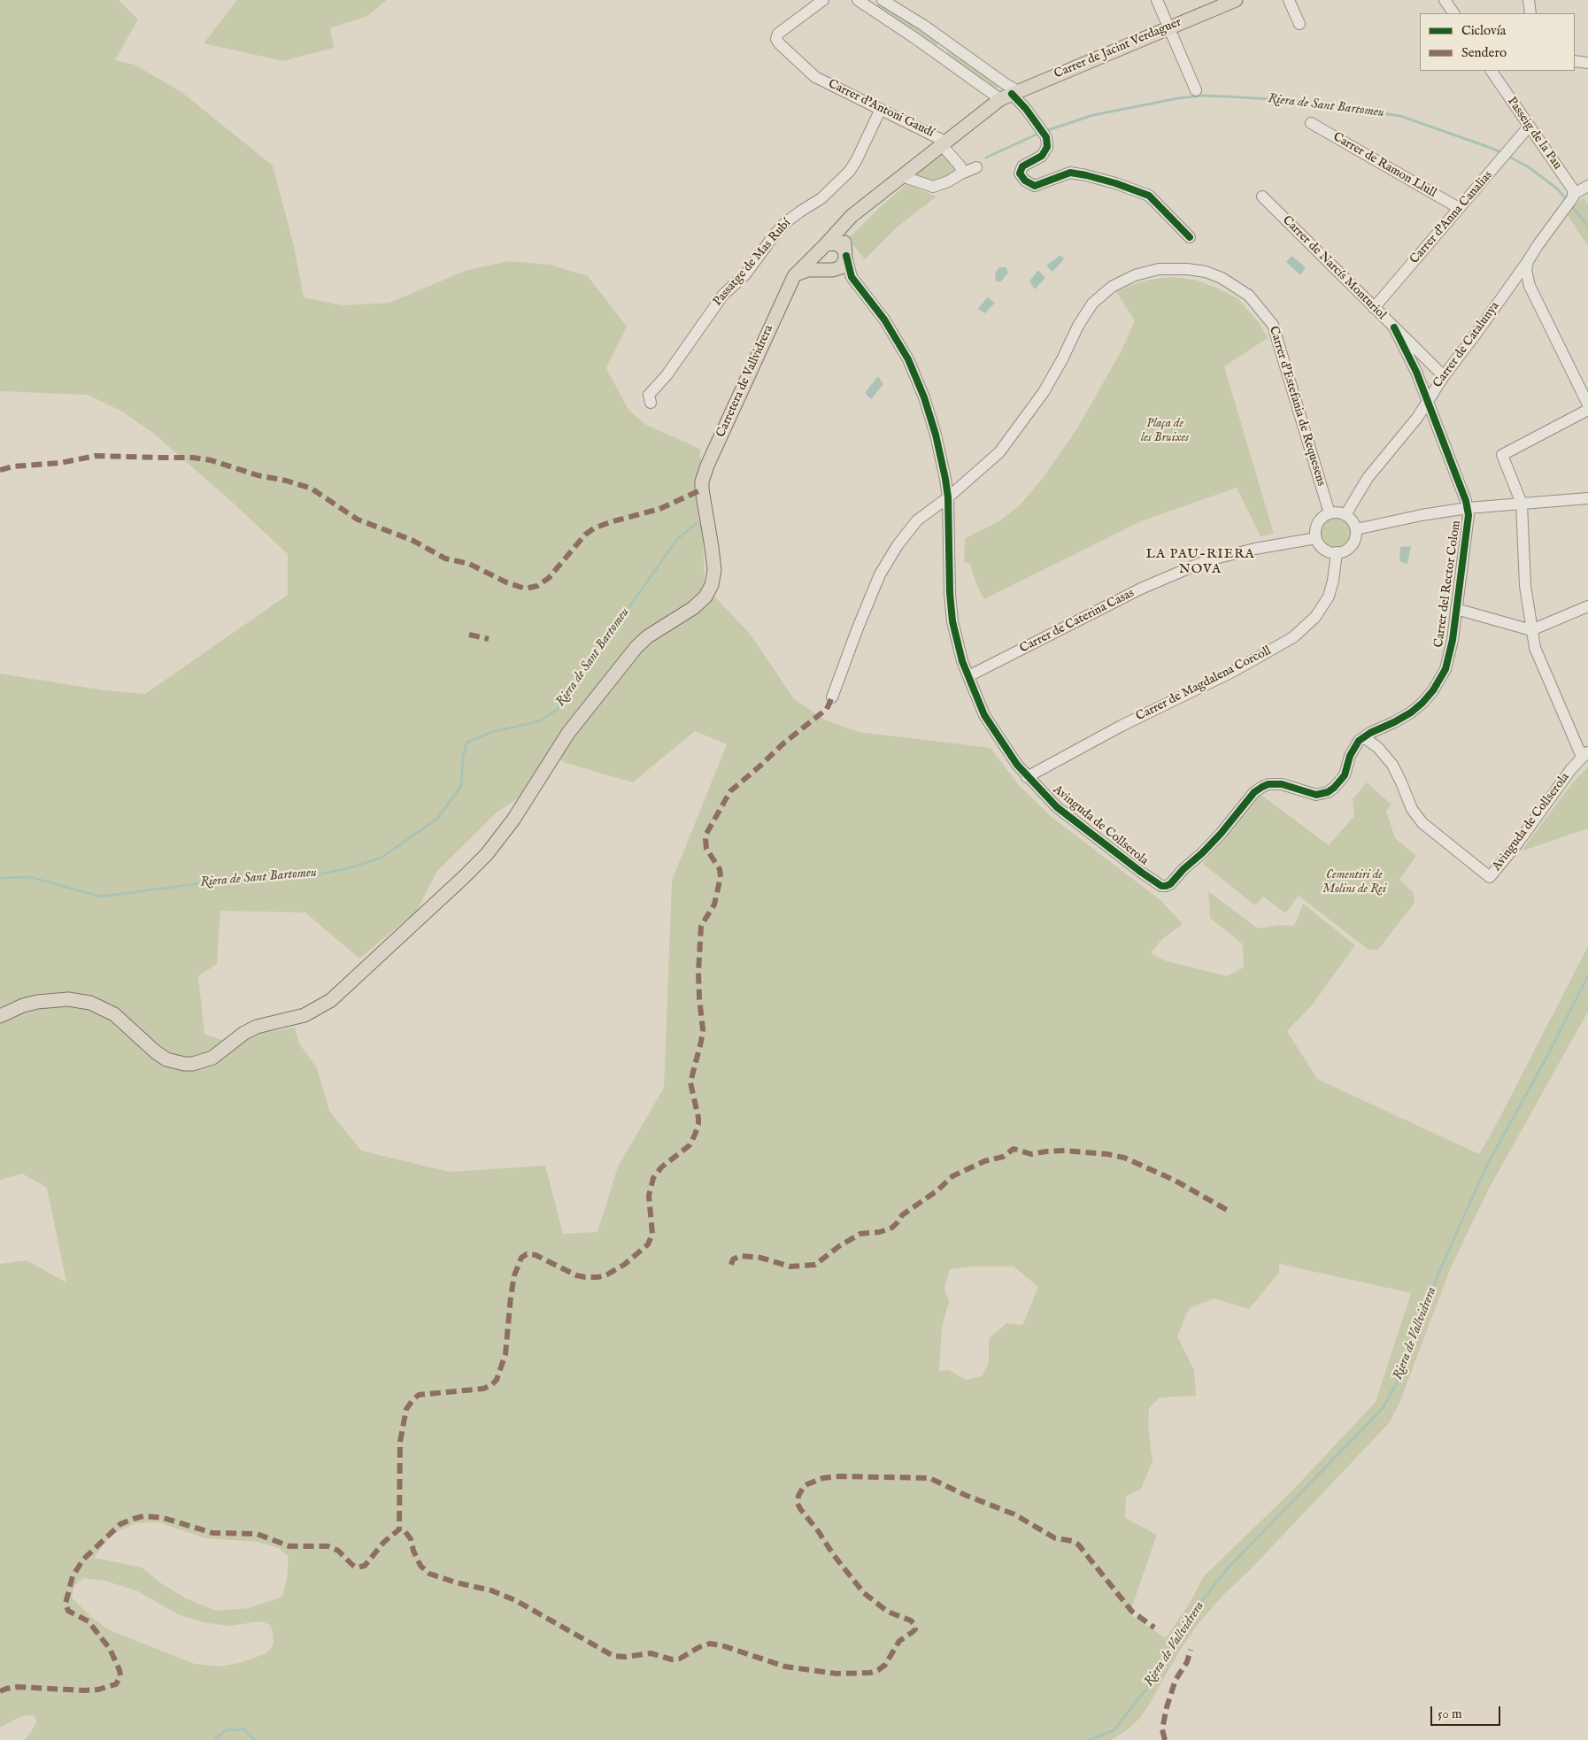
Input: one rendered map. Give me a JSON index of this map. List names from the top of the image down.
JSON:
{
  "streets": {
    "main road": ["Carrer de Jacint Verdaguer", "Carretera de Vallvidrera"],
    "street": [
      "Carrer d'Antoni Gaudí",
      "Passeig de la Pau",
      "Carrer de Ramon Llull",
      "Carrer d'Anna Canalias",
      "Passatge de Mas Rubí",
      "Carrer de Narcís Monturiol",
      "Carrer de Catalunya",
      "Carrer d'Estefania de Requesens",
      "Carrer del Rector Colom",
      "Carrer de Caterina Casas",
      "Carrer de Magdalena Corcoll",
      "Avinguda de Collserola"
    ]
  },
  "crossings": [
    ["Carrer d'Antoni Gaudí", "Passatge de Mas Rubí"],
    ["Passeig de la Pau", "Carrer d'Anna Canalias"],
    ["Passeig de la Pau", "Carrer de Catalunya"],
    ["Carrer de Ramon Llull", "Carrer d'Anna Canalias"],
    ["Carrer d'Anna Canalias", "Carrer de Narcís Monturiol"],
    ["Carrer de Narcís Monturiol", "Carrer de Catalunya"],
    ["Carrer de Narcís Monturiol", "Carrer del Rector Colom"],
    ["Carrer de Catalunya", "Carrer d'Estefania de Requesens"],
    ["Carrer de Catalunya", "Carrer del Rector Colom"],
    ["Carrer de Catalunya", "Carrer de Caterina Casas"],
    ["Carrer de Catalunya", "Carrer de Magdalena Corcoll"],
    ["Carrer d'Estefania de Requesens", "Carrer de Caterina Casas"],
    ["Carrer d'Estefania de Requesens", "Carrer de Magdalena Corcoll"],
    ["Carrer d'Estefania de Requesens", "Avinguda de Collserola"],
    ["Carrer del Rector Colom", "Avinguda de Collserola"],
    ["Carrer de Caterina Casas", "Carrer de Magdalena Corcoll"],
    ["Carrer de Caterina Casas", "Avinguda de Collserola"],
    ["Carrer de Magdalena Corcoll", "Avinguda de Collserola"]
  ],
  "districts": ["LA PAU-RIERA NOVA"],
  "water": ["Riera de Sant Bartomeu", "Riera de Vallvidrera"],
  "parks": ["Plaça de les Bruixes", "Cementiri de Molins de Rei"],
  "legend": ["Ciclovía", "Sendero"],
  "scale_bar": "50 m"
}
